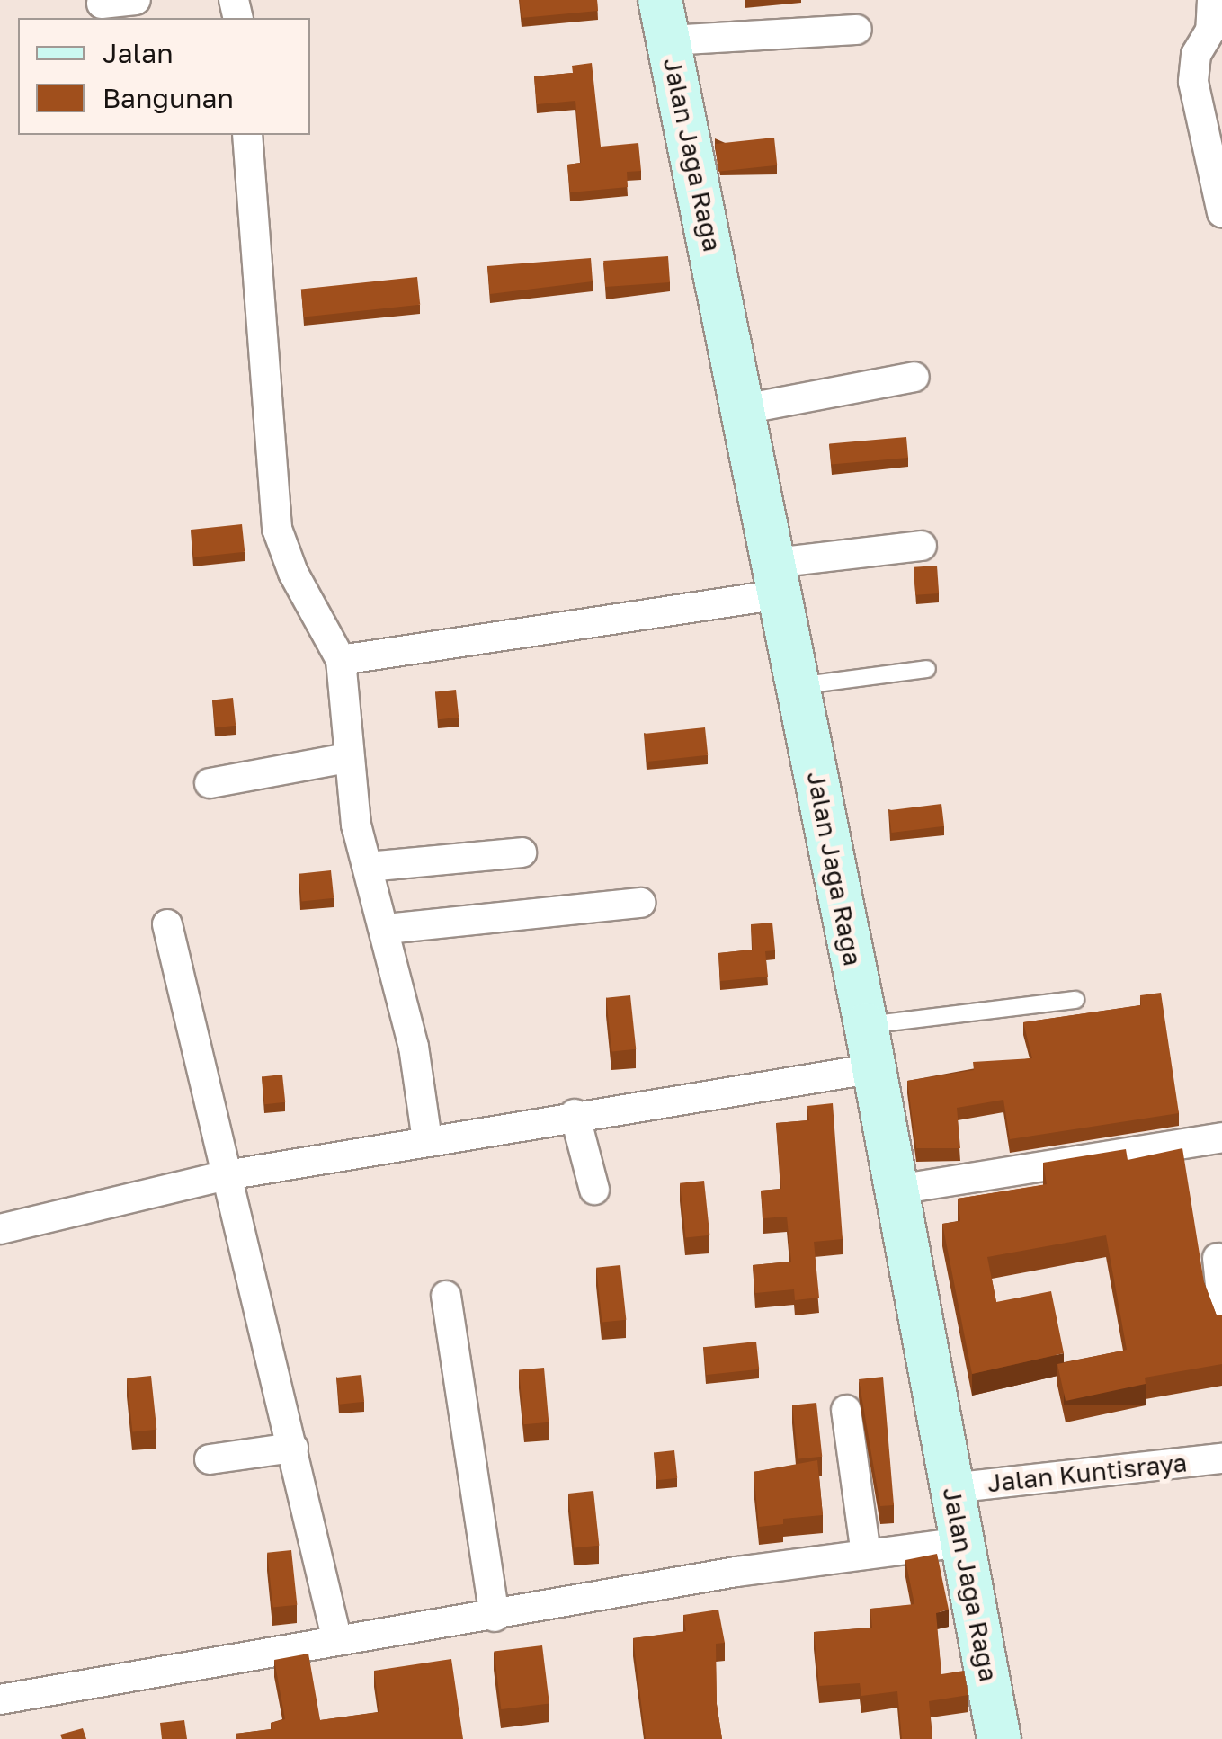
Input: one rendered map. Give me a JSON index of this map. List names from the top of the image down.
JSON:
{
  "streets": {
    "street": ["Jalan Jaga Raga", "Jalan Kuntisraya"]
  },
  "crossings": [
    ["Jalan Jaga Raga", "Jalan Kuntisraya"]
  ],
  "legend": ["Jalan", "Bangunan"]
}
